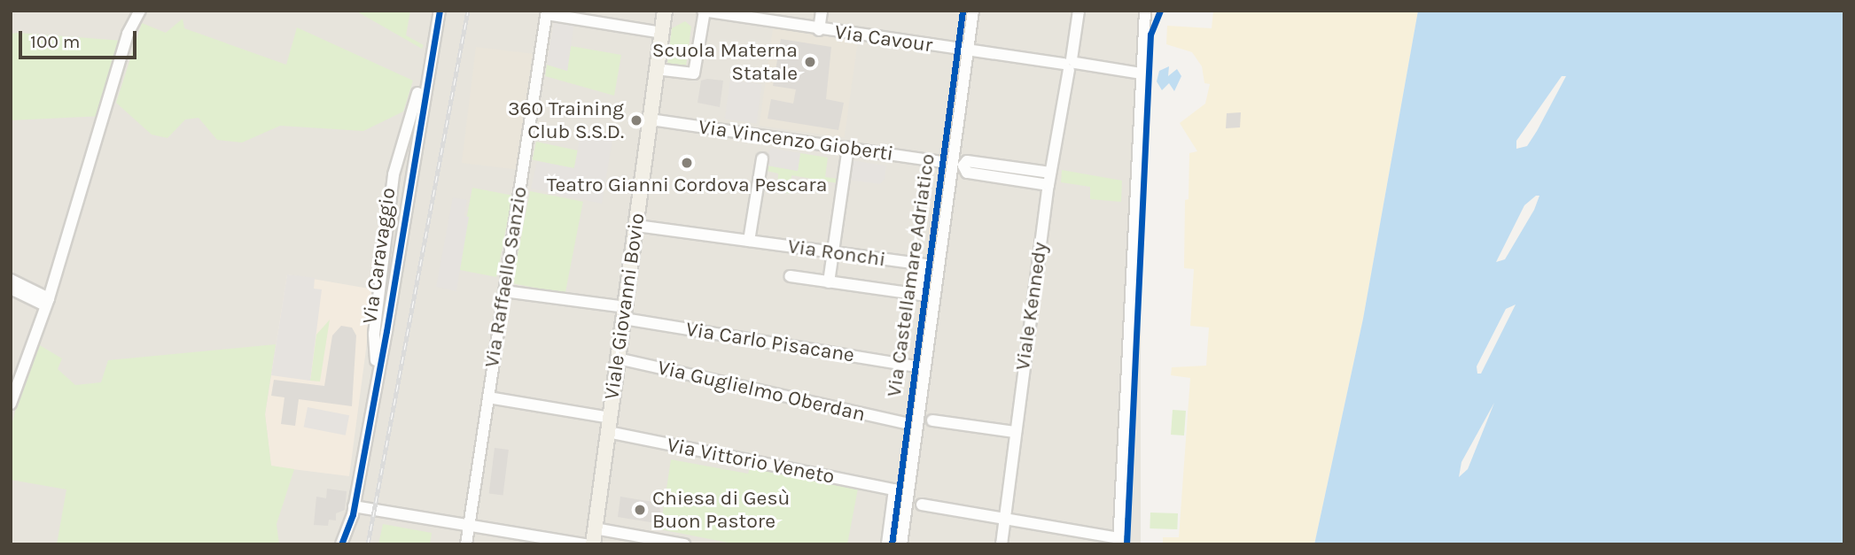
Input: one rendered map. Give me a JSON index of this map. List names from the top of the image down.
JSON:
{
  "streets": {
    "main road": ["Viale Giovanni Bovio"],
    "street": [
      "Via Cavour",
      "Via Vincenzo Gioberti",
      "Via Ronchi",
      "Via Caravaggio",
      "Via Castellamare Adriatico",
      "Via Raffaello Sanzio",
      "Viale Kennedy",
      "Via Carlo Pisacane",
      "Via Guglielmo Oberdan",
      "Via Vittorio Veneto"
    ]
  },
  "crossings": [
    ["Via Cavour", "Via Castellamare Adriatico"],
    ["Via Cavour", "Viale Kennedy"],
    ["Via Vincenzo Gioberti", "Viale Giovanni Bovio"],
    ["Via Ronchi", "Viale Giovanni Bovio"],
    ["Via Raffaello Sanzio", "Via Carlo Pisacane"],
    ["Via Raffaello Sanzio", "Via Vittorio Veneto"],
    ["Viale Giovanni Bovio", "Via Carlo Pisacane"],
    ["Viale Giovanni Bovio", "Via Guglielmo Oberdan"],
    ["Viale Giovanni Bovio", "Via Vittorio Veneto"]
  ],
  "places": [
    "Scuola Materna Statale",
    "360 Training Club S.S.D.",
    "Teatro Gianni Cordova Pescara",
    "Chiesa di Gesù Buon Pastore"
  ],
  "scale_bar": "100 m"
}
